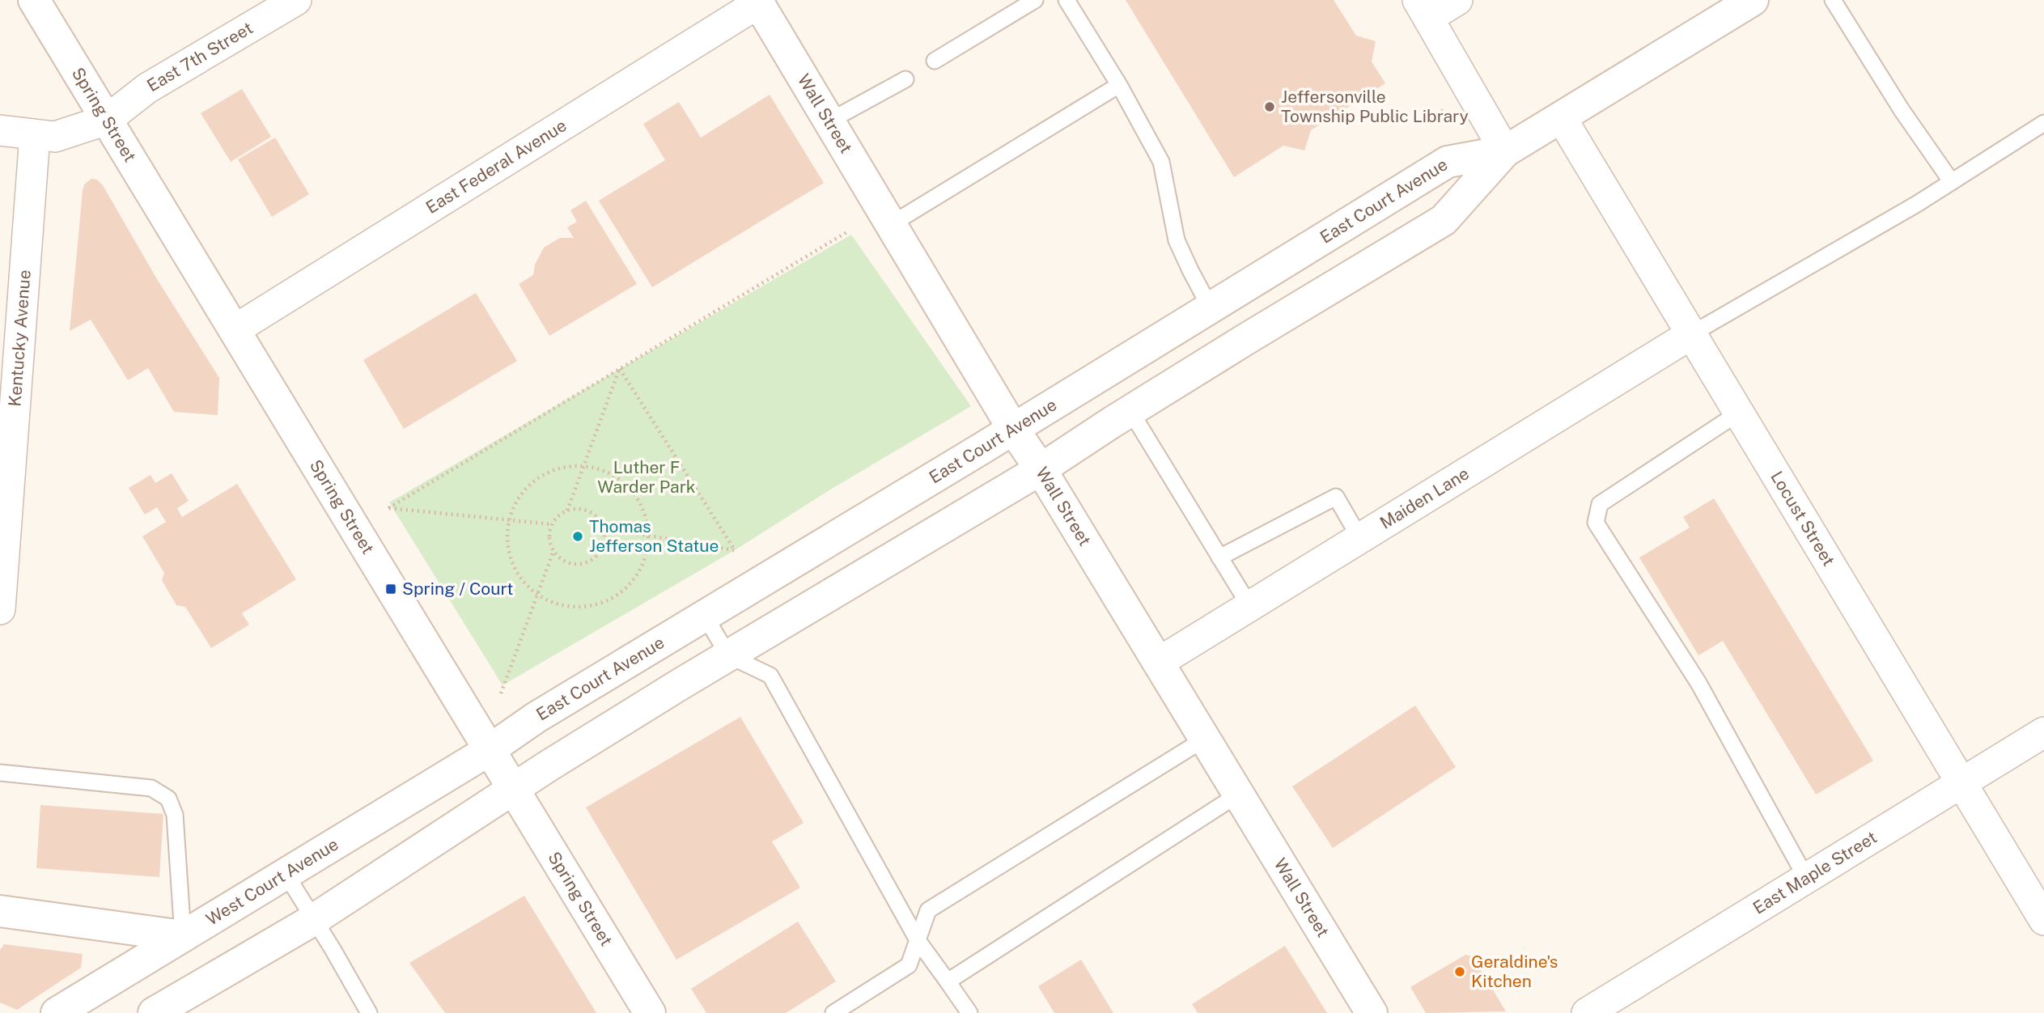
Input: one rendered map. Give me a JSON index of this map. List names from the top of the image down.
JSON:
{
  "streets": {
    "street": [
      "East 7th Street",
      "Spring Street",
      "Wall Street",
      "East Federal Avenue",
      "East Court Avenue",
      "Kentucky Avenue",
      "Maiden Lane",
      "Locust Street",
      "East Maple Street",
      "West Court Avenue"
    ]
  },
  "crossings": [
    ["East 7th Street", "Spring Street"],
    ["East 7th Street", "Kentucky Avenue"],
    ["Spring Street", "East Federal Avenue"],
    ["Spring Street", "East Court Avenue"],
    ["Spring Street", "West Court Avenue"],
    ["Wall Street", "East Federal Avenue"],
    ["Wall Street", "East Court Avenue"],
    ["Wall Street", "Maiden Lane"],
    ["East Court Avenue", "Locust Street"],
    ["East Court Avenue", "West Court Avenue"],
    ["Maiden Lane", "Locust Street"],
    ["Locust Street", "East Maple Street"]
  ],
  "parks": ["Luther F Warder Park"],
  "places": {
    "other": ["Jeffersonville Township Public Library", "Thomas Jefferson Statue", "Geraldine's Kitchen"],
    "transit": ["Spring / Court"]
  }
}
